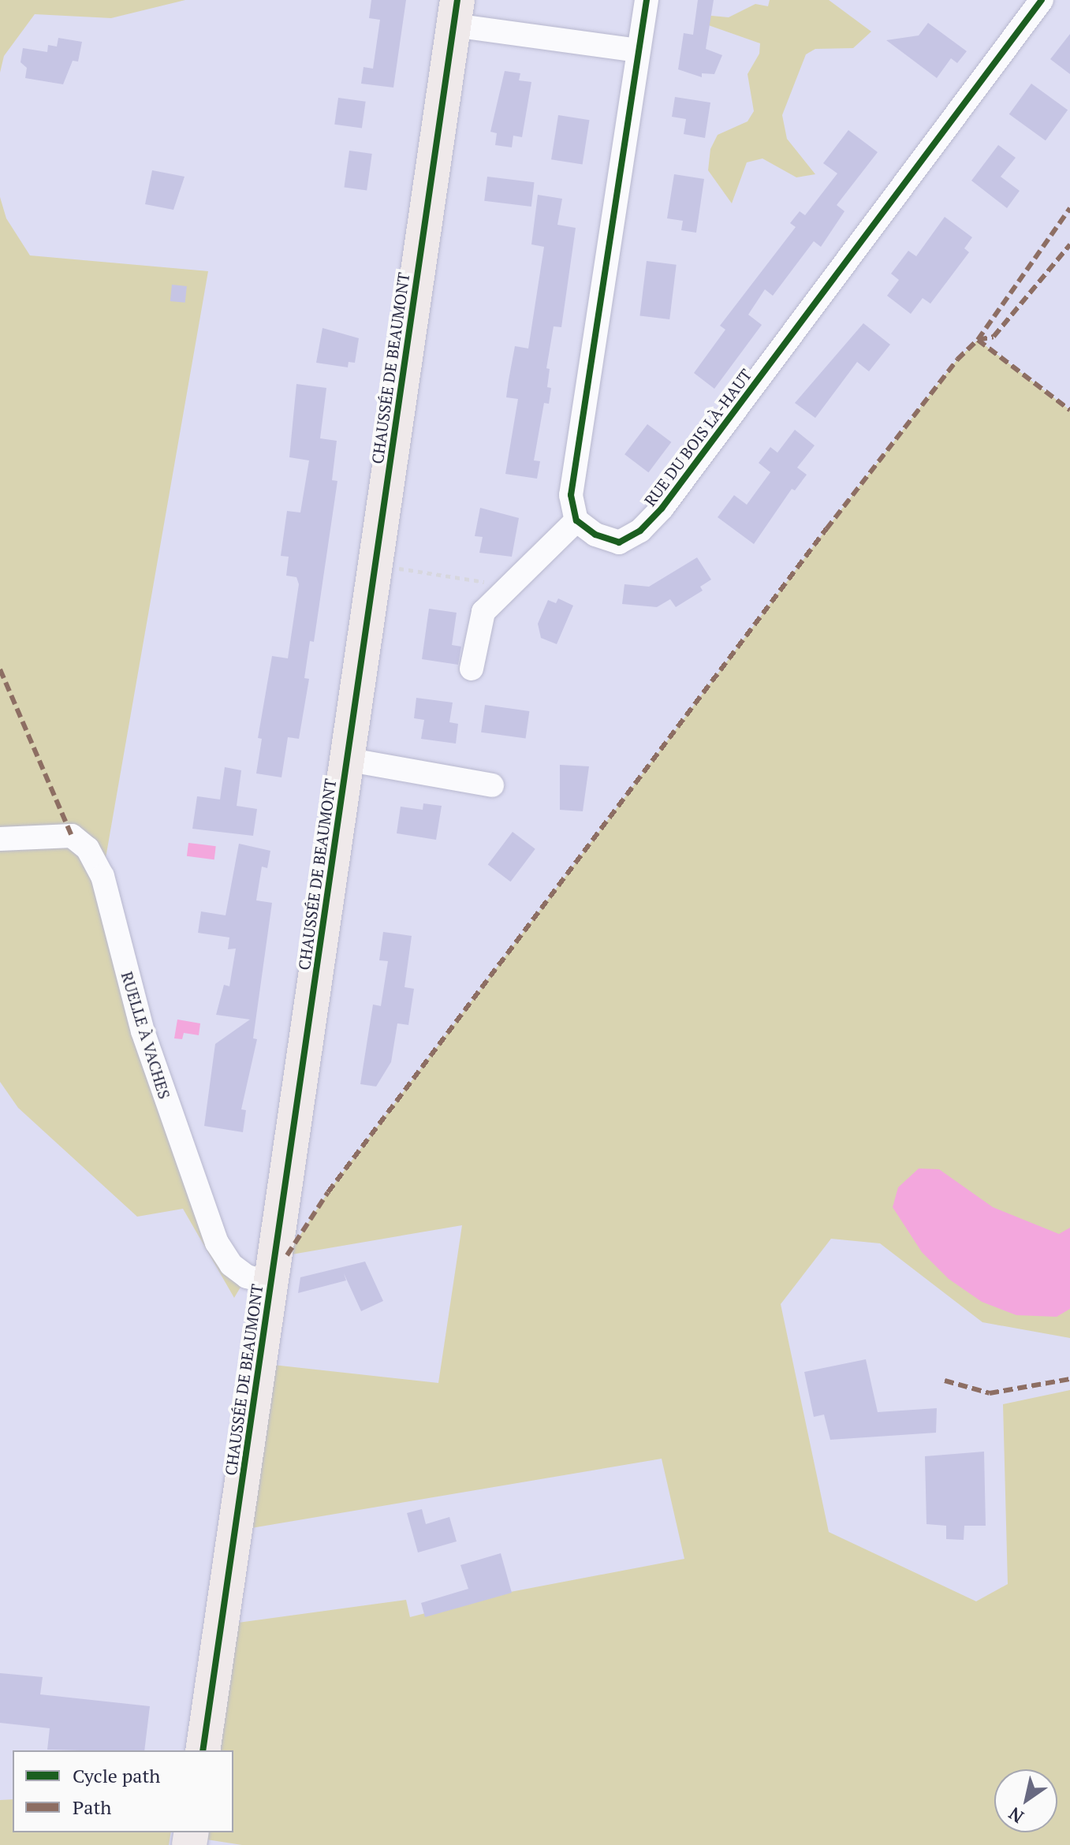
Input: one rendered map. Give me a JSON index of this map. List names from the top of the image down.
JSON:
{
  "streets": {
    "main road": ["CHAUSSÉE DE BEAUMONT"],
    "street": ["RUE DU BOIS LÀ-HAUT", "RUELLE À VACHES"]
  },
  "crossings": [
    ["CHAUSSÉE DE BEAUMONT", "RUELLE À VACHES"]
  ],
  "legend": ["Cycle path", "Path"],
  "north": "bottom left"
}
